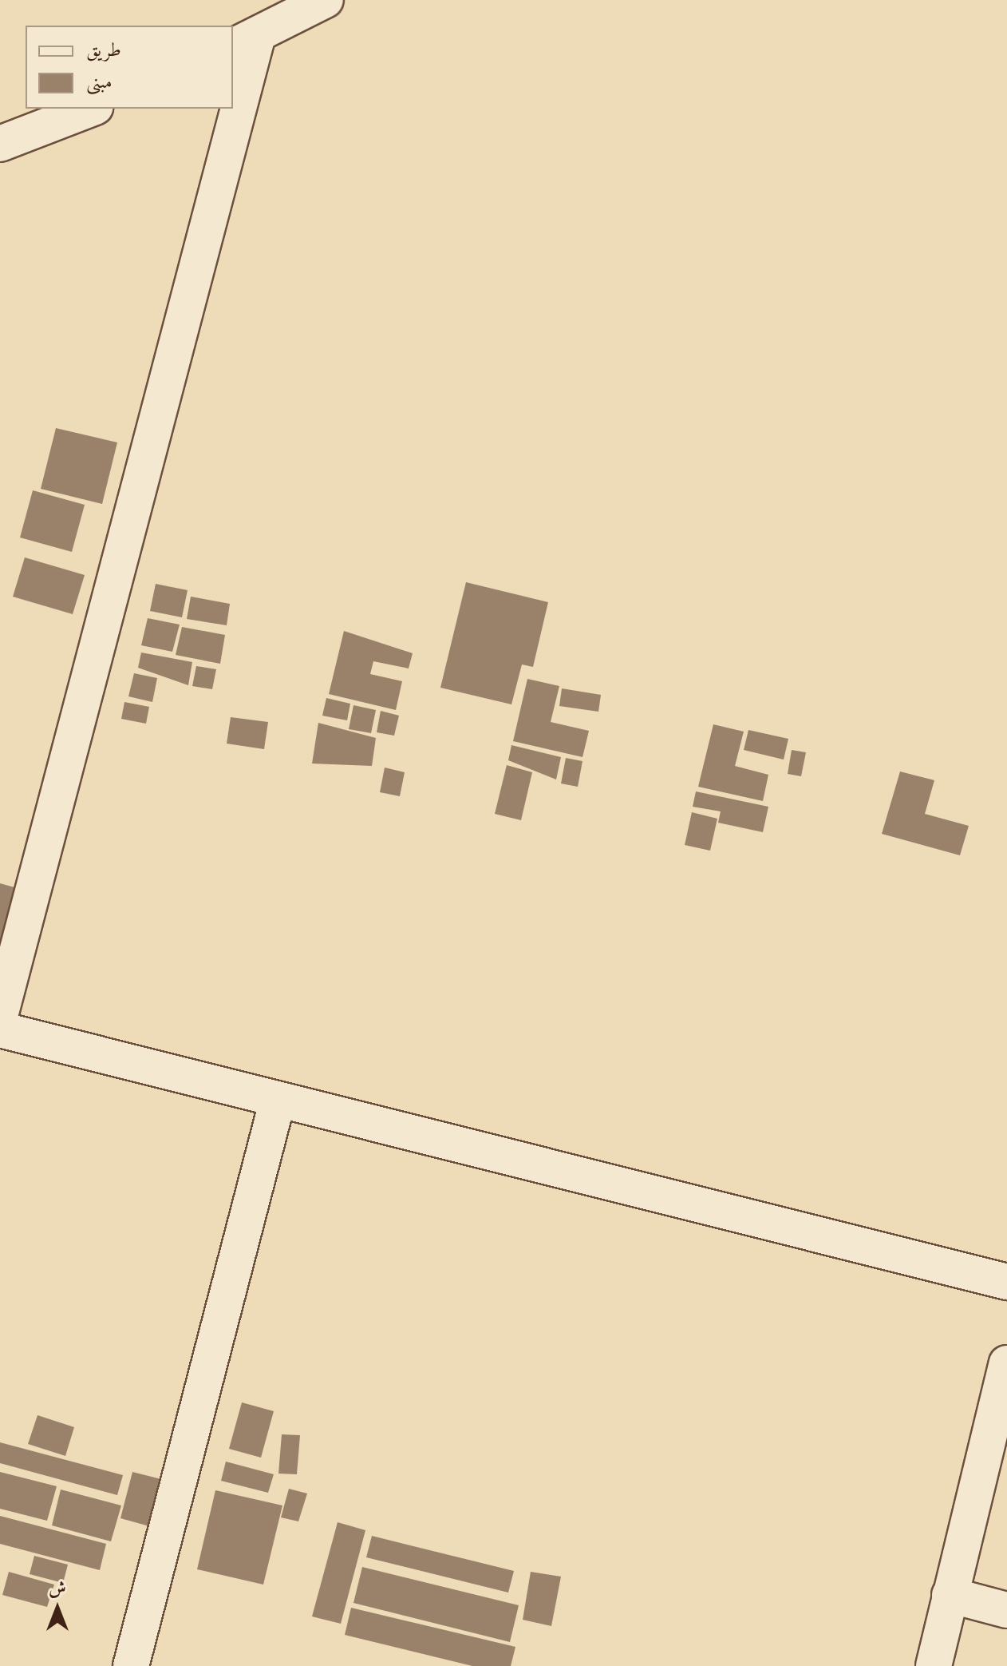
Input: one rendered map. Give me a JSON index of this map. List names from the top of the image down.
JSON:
{
  "legend": ["طريق", "مبنى"],
  "north": "top"
}
